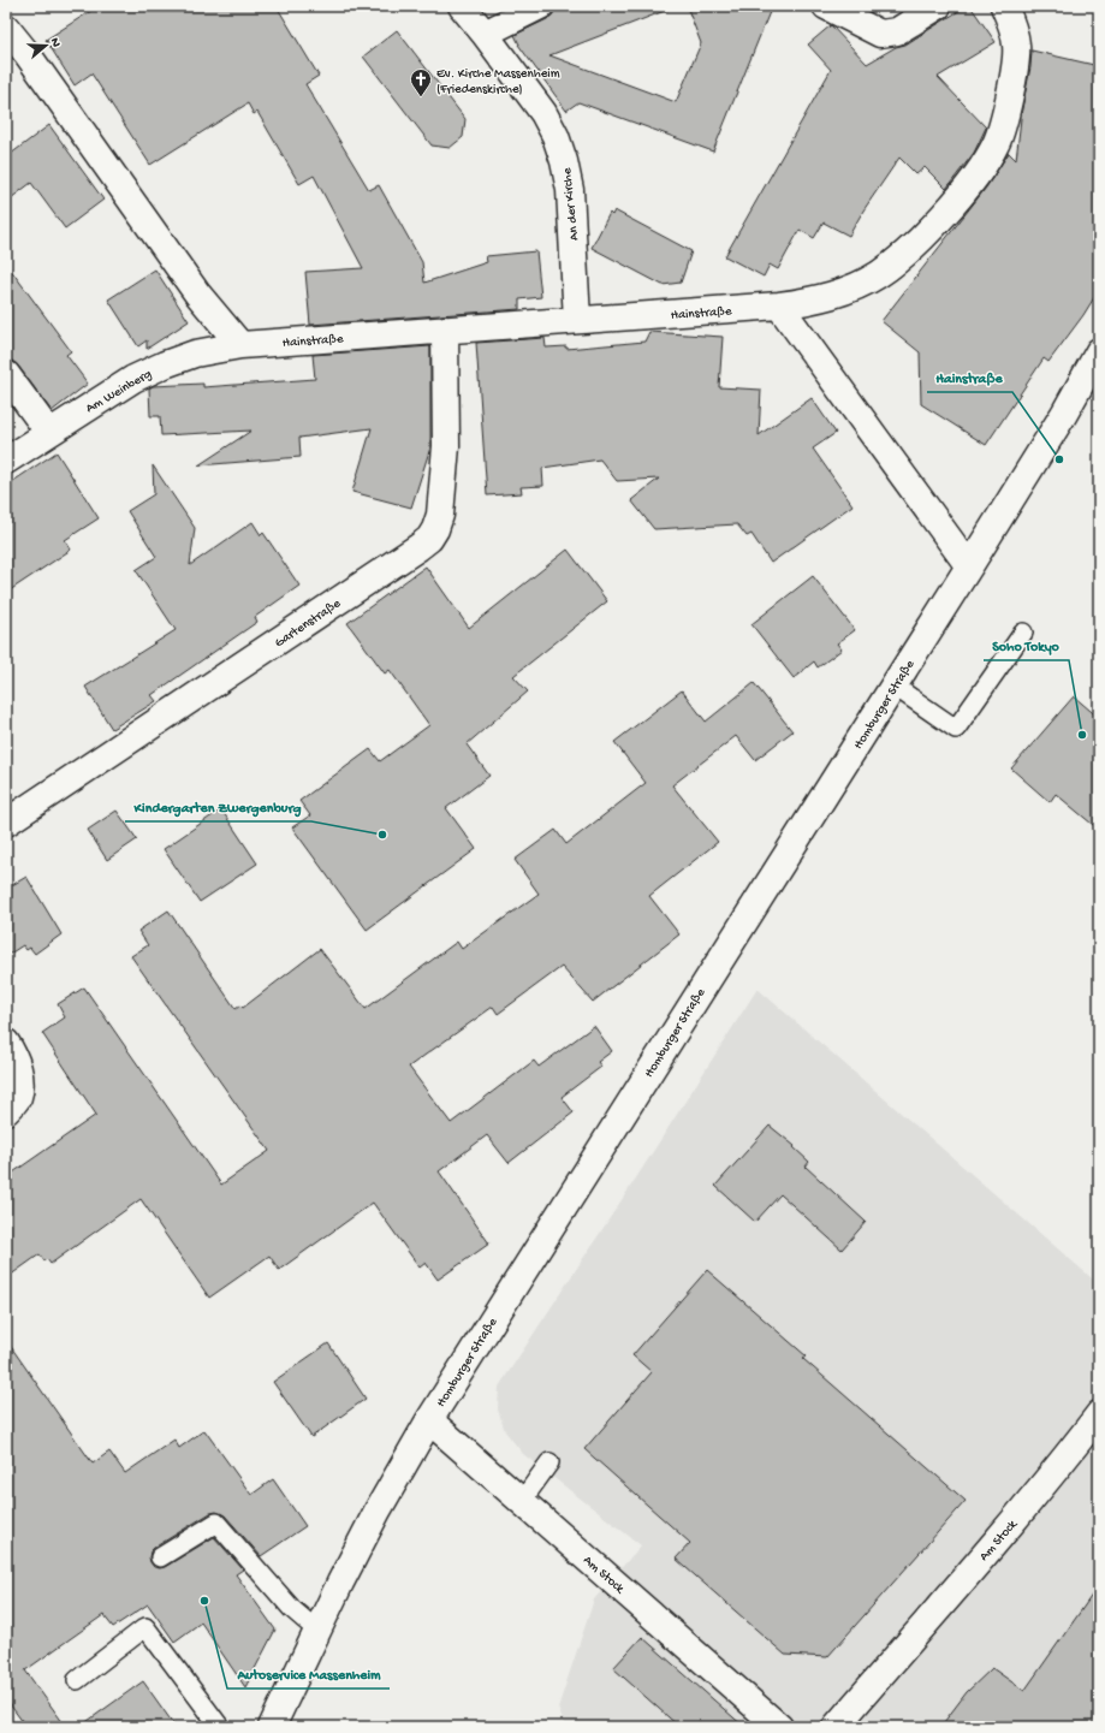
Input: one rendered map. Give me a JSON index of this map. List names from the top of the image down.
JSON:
{
  "streets": {
    "street": [
      "An der Kirche",
      "Hainstraße",
      "Am Weinberg",
      "Gartenstraße",
      "Homburger Straße",
      "Am Stock"
    ]
  },
  "crossings": [
    ["An der Kirche", "Hainstraße"],
    ["Hainstraße", "Am Weinberg"],
    ["Hainstraße", "Gartenstraße"],
    ["Homburger Straße", "Am Stock"]
  ],
  "places": {
    "church": ["Ev. Kirche Massenheim (Friedenskirche)"],
    "other": [
      "Hainstraße",
      "Soho Tokyo",
      "Kindergarten Zwergenburg",
      "Autoservice Massenheim"
    ]
  },
  "north": "right"
}
